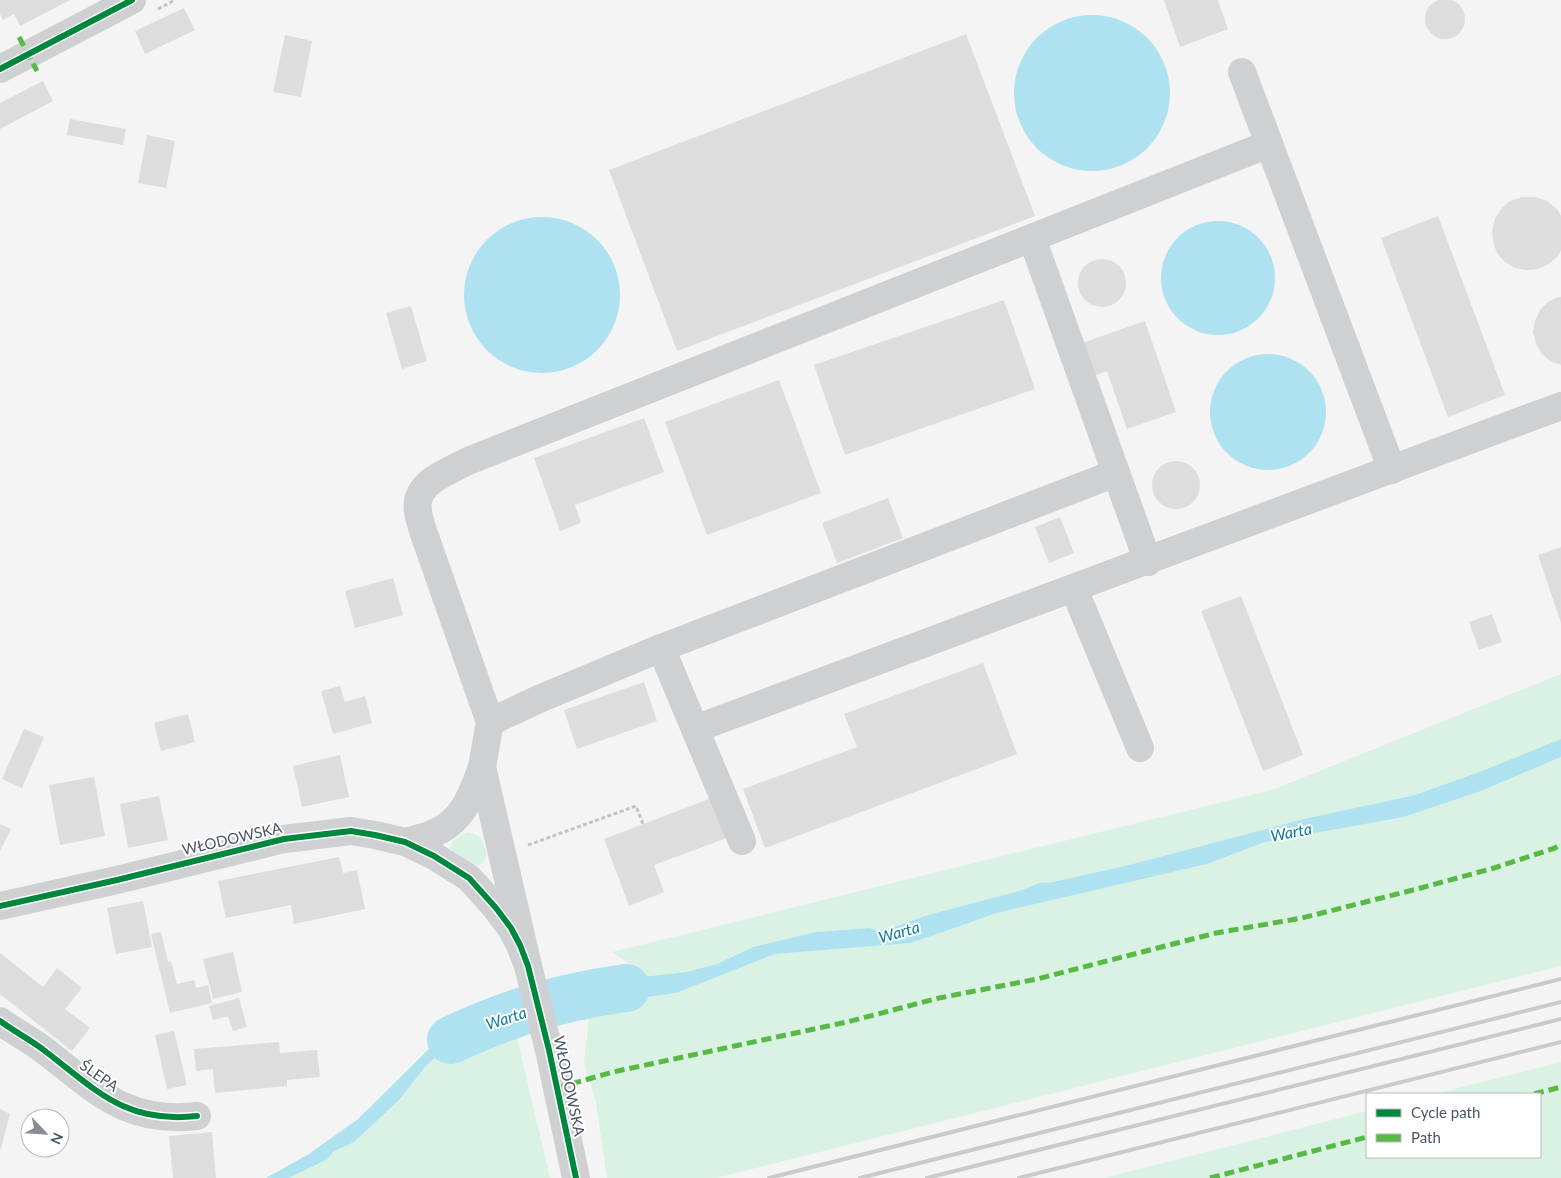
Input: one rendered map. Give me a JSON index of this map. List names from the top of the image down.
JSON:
{
  "streets": {
    "street": ["WŁODOWSKA", "ŚLEPA"]
  },
  "water": ["Warta"],
  "legend": ["Cycle path", "Path"],
  "north": "bottom right"
}
